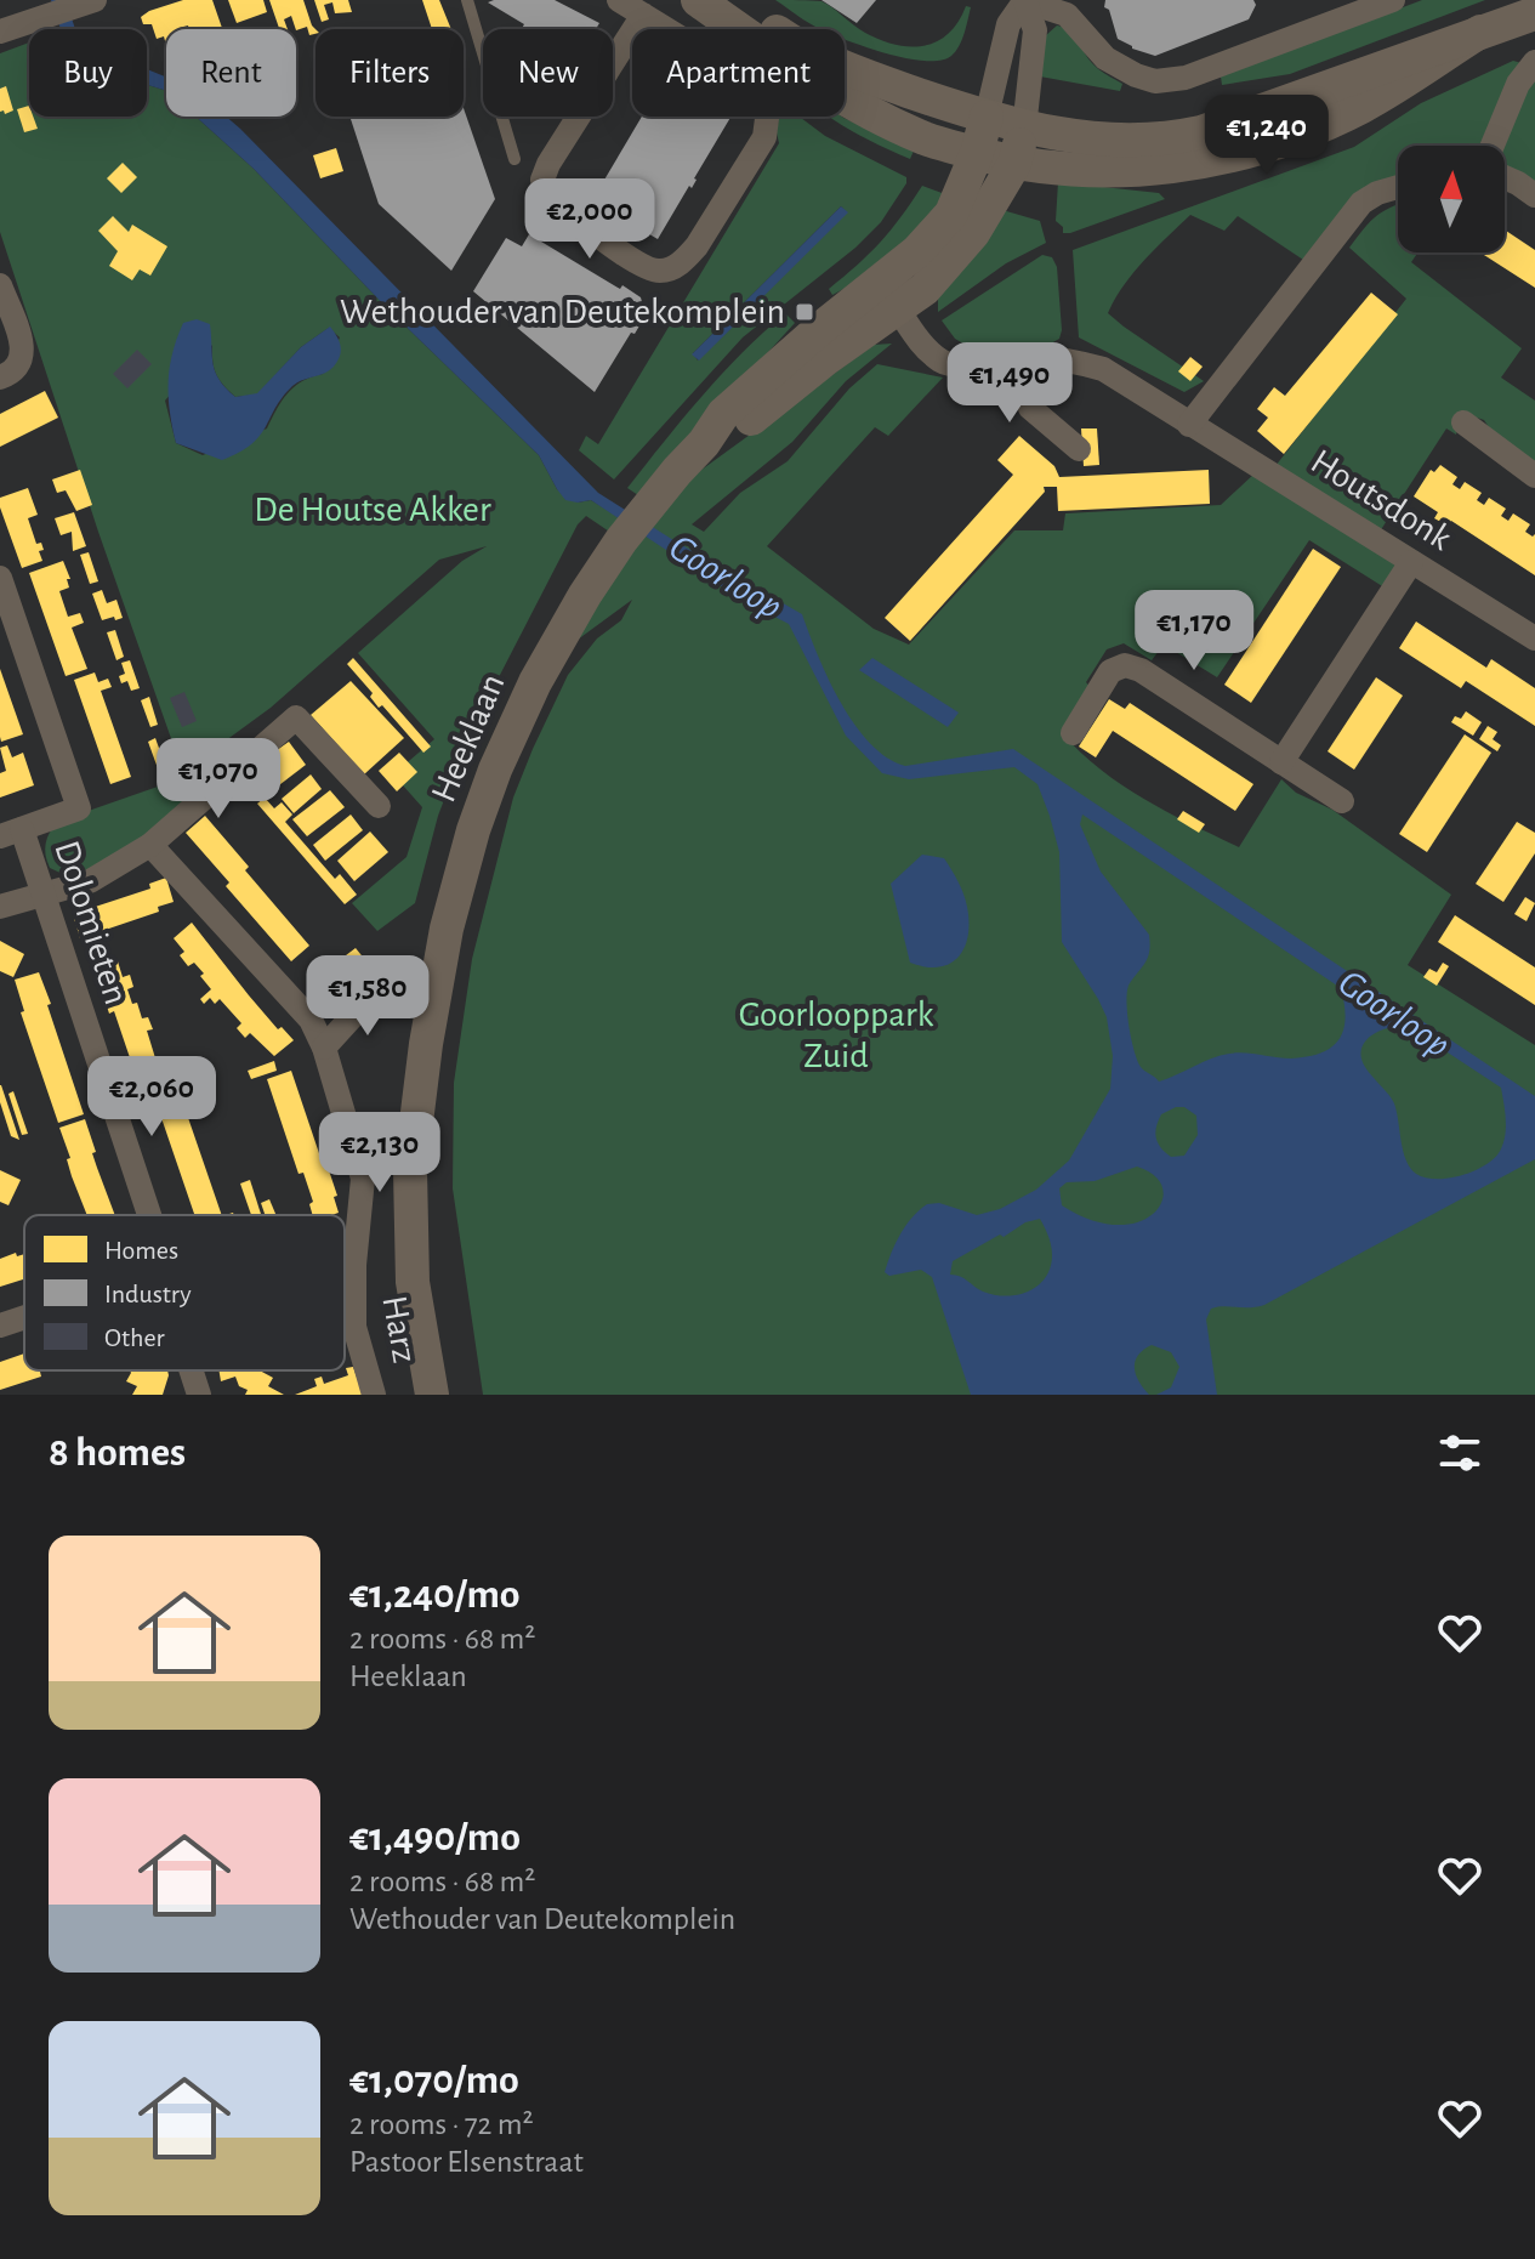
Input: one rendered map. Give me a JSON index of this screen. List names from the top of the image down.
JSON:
{
  "streets": {
    "main road": ["Heeklaan"],
    "street": ["Houtsdonk", "Dolomieten", "Harz"]
  },
  "water": ["Goorloop"],
  "parks": ["De Houtse Akker", "Goorlooppark Zuid"],
  "places": {
    "transit": ["Wethouder van Deutekomplein"]
  },
  "legend": ["Homes", "Industry", "Other"],
  "north": "top",
  "page": {
    "chip": [
      "Buy",
      "Rent",
      "Filters",
      "New",
      "Apartment"
    ],
    "price": [
      "€1,240",
      "€2,000",
      "€1,490",
      "€1,170",
      "€1,070",
      "€1,580",
      "€2,060",
      "€2,130"
    ],
    "heading": "8 homes",
    "list": [
      {
        "name": "€1,240/mo",
        "note": "2 rooms · 68 m² · Heeklaan"
      },
      {
        "name": "€1,490/mo",
        "note": "2 rooms · 68 m² · Wethouder van Deutekomplein"
      },
      {
        "name": "€1,070/mo",
        "note": "2 rooms · 72 m² · Pastoor Elsenstraat"
      }
    ]
  }
}
